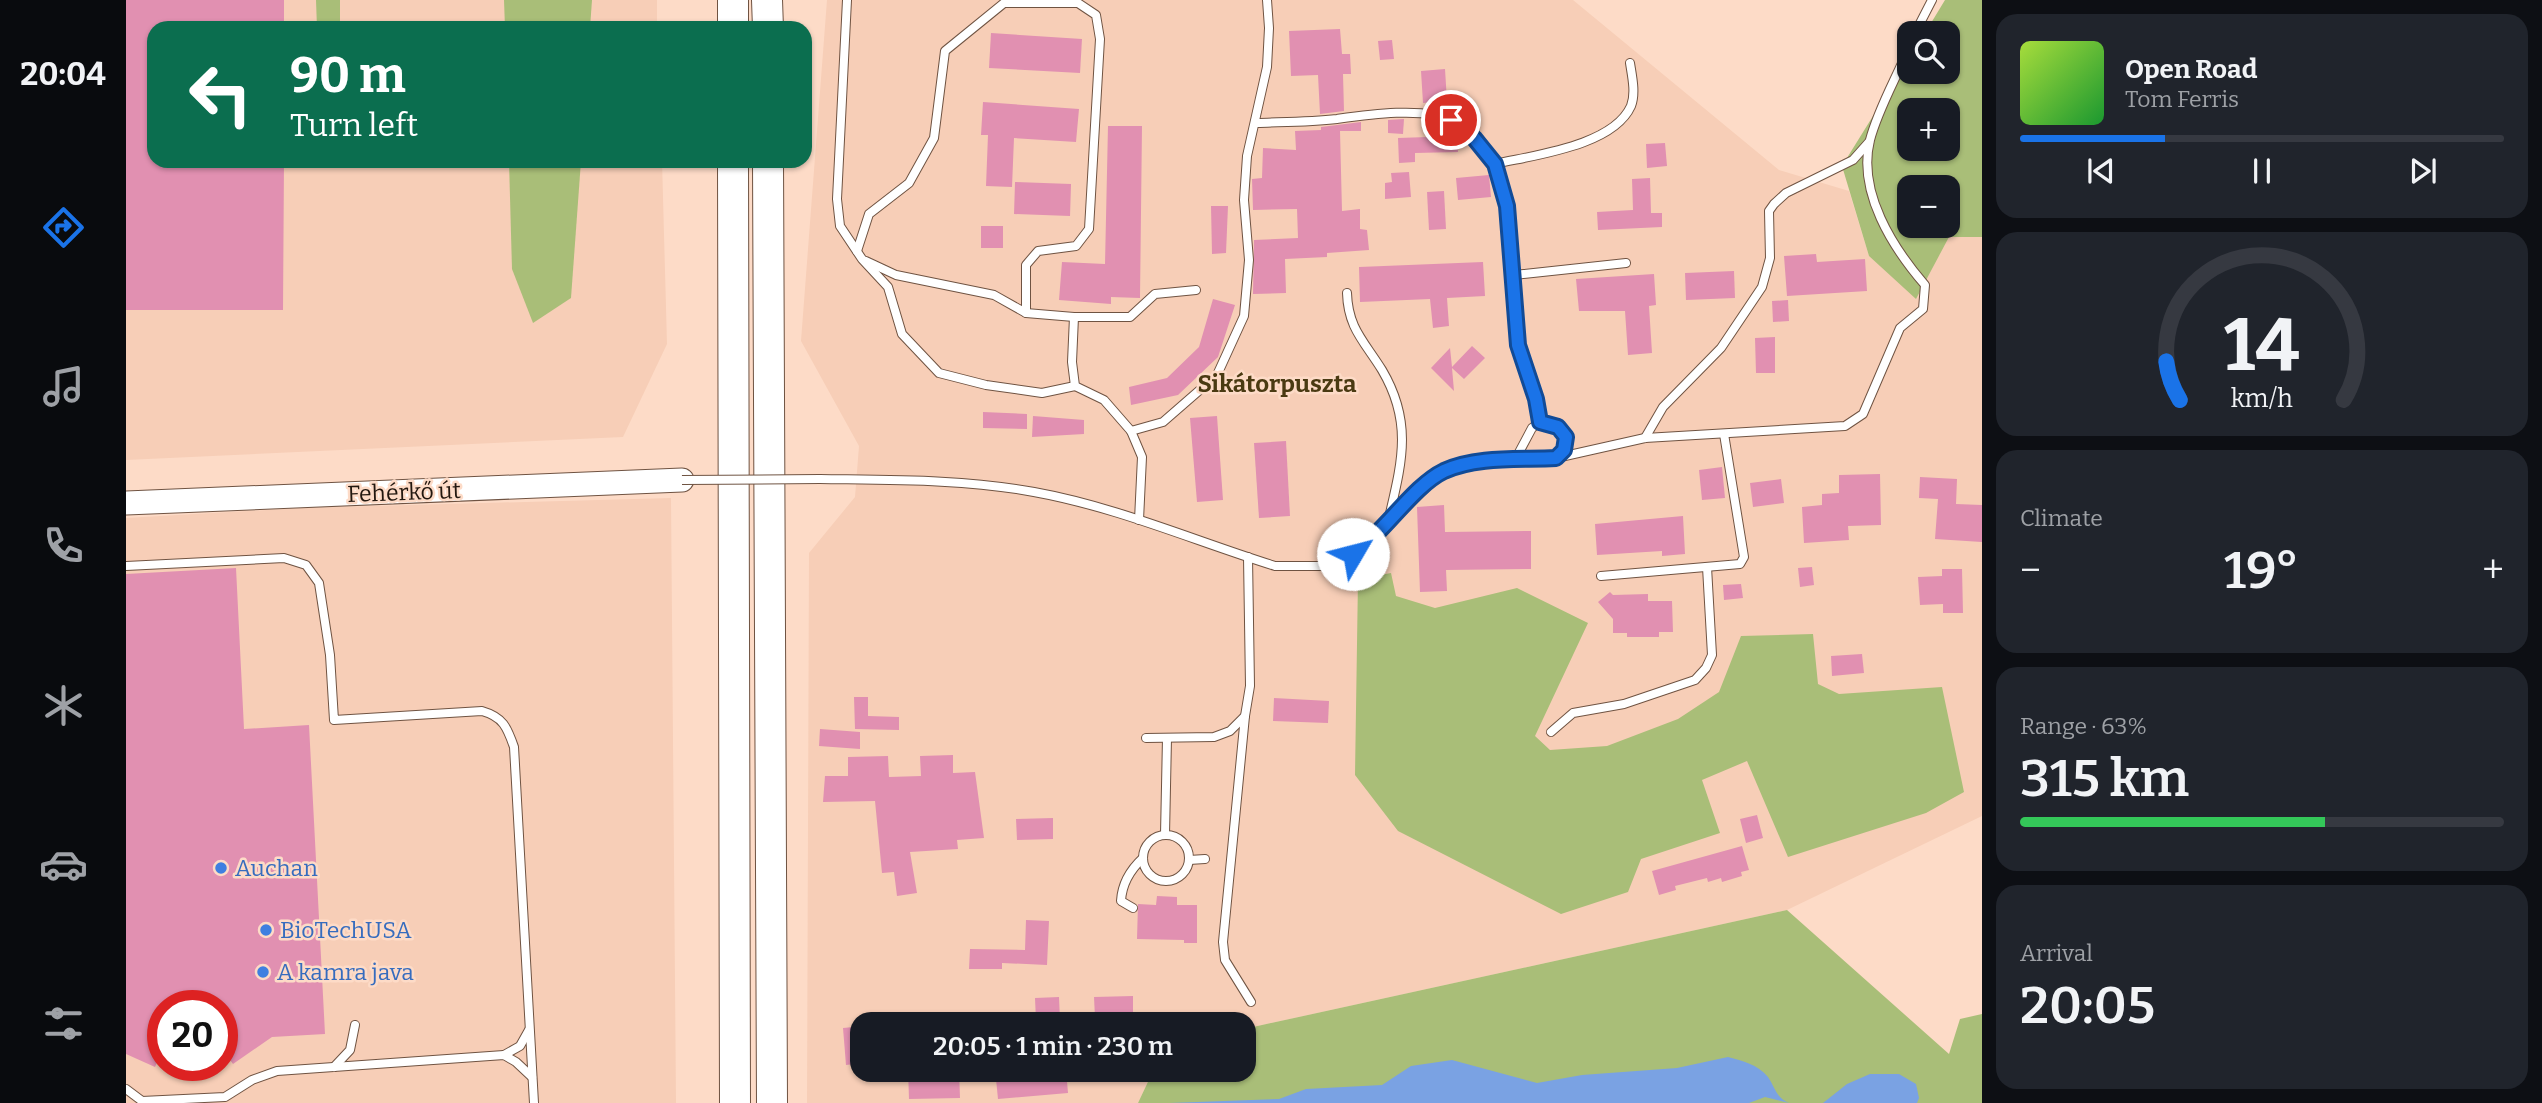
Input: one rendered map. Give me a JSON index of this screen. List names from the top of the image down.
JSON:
{
  "streets": {
    "street": ["Fehérkő út"]
  },
  "districts": ["Sikátorpuszta"],
  "places": ["Auchan", "BioTechUSA", "A kamra java"],
  "page": {
    "tabs": "20:04",
    "map_buttons": ["+", "−"],
    "turn": ["90 m", "Turn left"],
    "song": ["Open Road", "Tom Ferris"],
    "tile": [
      "Climate",
      ["Range · 63%", "315 km"],
      ["Arrival", "20:05"]
    ],
    "heat": ["−", "19°", "+"],
    "limit": "20",
    "trip": "20:05 · 1 min · 230 m",
    "gauge": ["14", "km/h"]
  }
}
